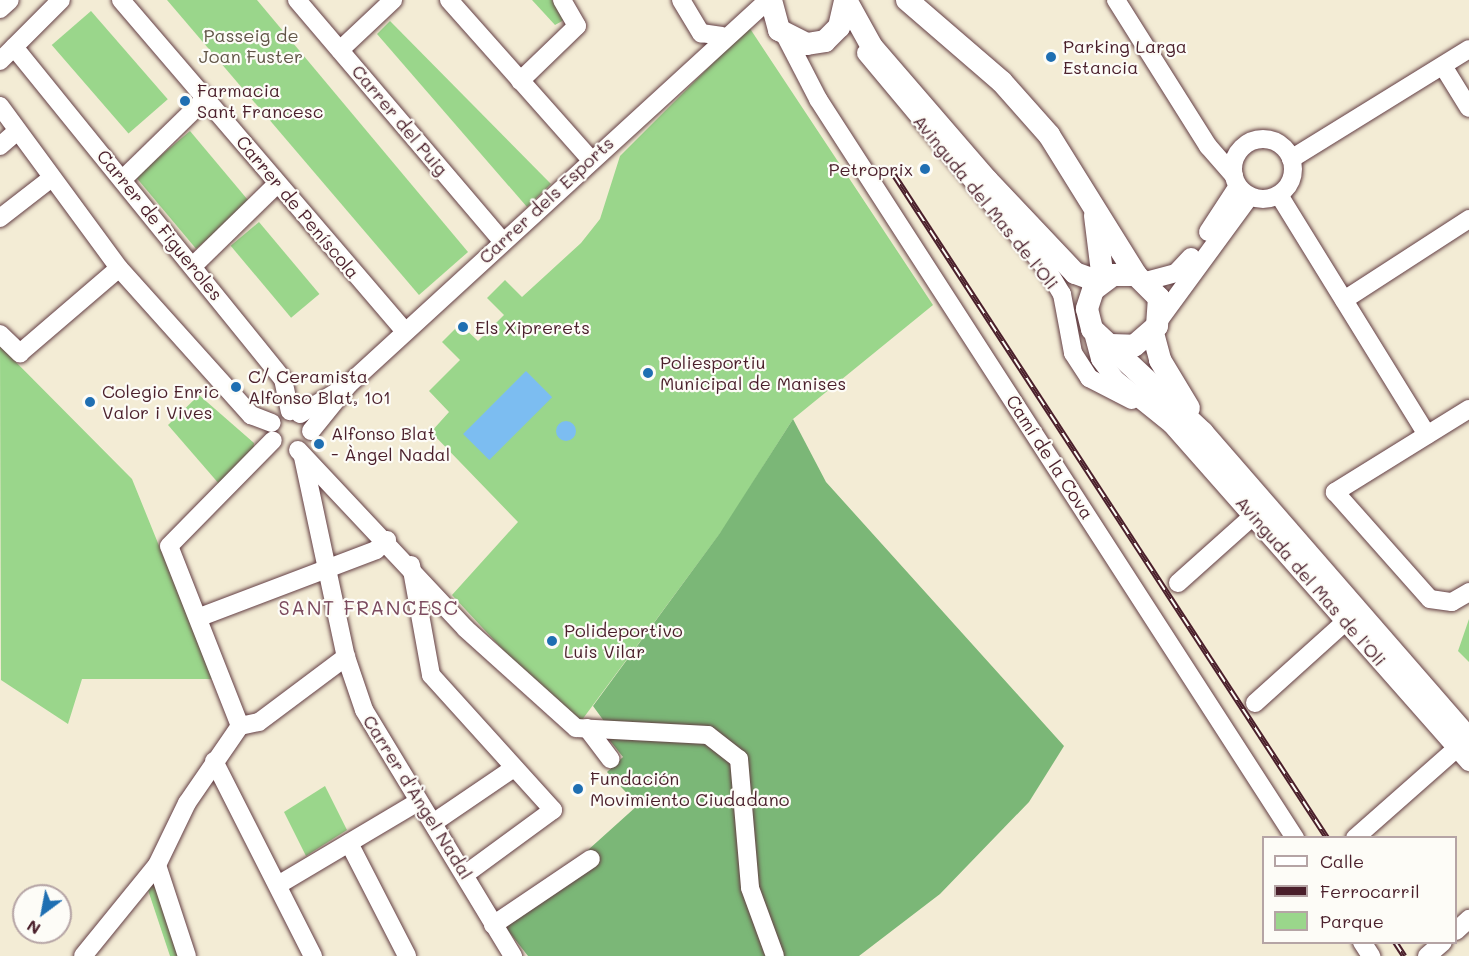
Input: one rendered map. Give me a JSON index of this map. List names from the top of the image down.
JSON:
{
  "streets": {
    "street": [
      "Carrer del Puig",
      "Carrer dels Esports",
      "Avinguda del Mas de l'Oli",
      "Carrer de Peníscola",
      "Carrer de Figueroles",
      "Camí de la Cova",
      "Carrer d'Àngel Nadal"
    ]
  },
  "crossings": [
    ["Carrer del Puig", "Carrer dels Esports"],
    ["Carrer dels Esports", "Carrer de Peníscola"],
    ["Carrer dels Esports", "Carrer de Figueroles"],
    ["Carrer dels Esports", "Camí de la Cova"],
    ["Carrer dels Esports", "Carrer d'Àngel Nadal"]
  ],
  "districts": ["SANT FRANCESC"],
  "parks": ["Passeig de Joan Fuster"],
  "places": [
    "Parking Larga Estancia",
    "Farmacia Sant Francesc",
    "Petroprix",
    "Els Xiprerets",
    "Poliesportiu Municipal de Manises",
    "C/ Ceramista Alfonso Blat, 101",
    "Colegio Enric Valor i Vives",
    "Alfonso Blat - Àngel Nadal",
    "Polideportivo Luis Vilar",
    "Fundación Movimiento Ciudadano"
  ],
  "legend": ["Calle", "Ferrocarril", "Parque"],
  "north": "bottom left"
}
